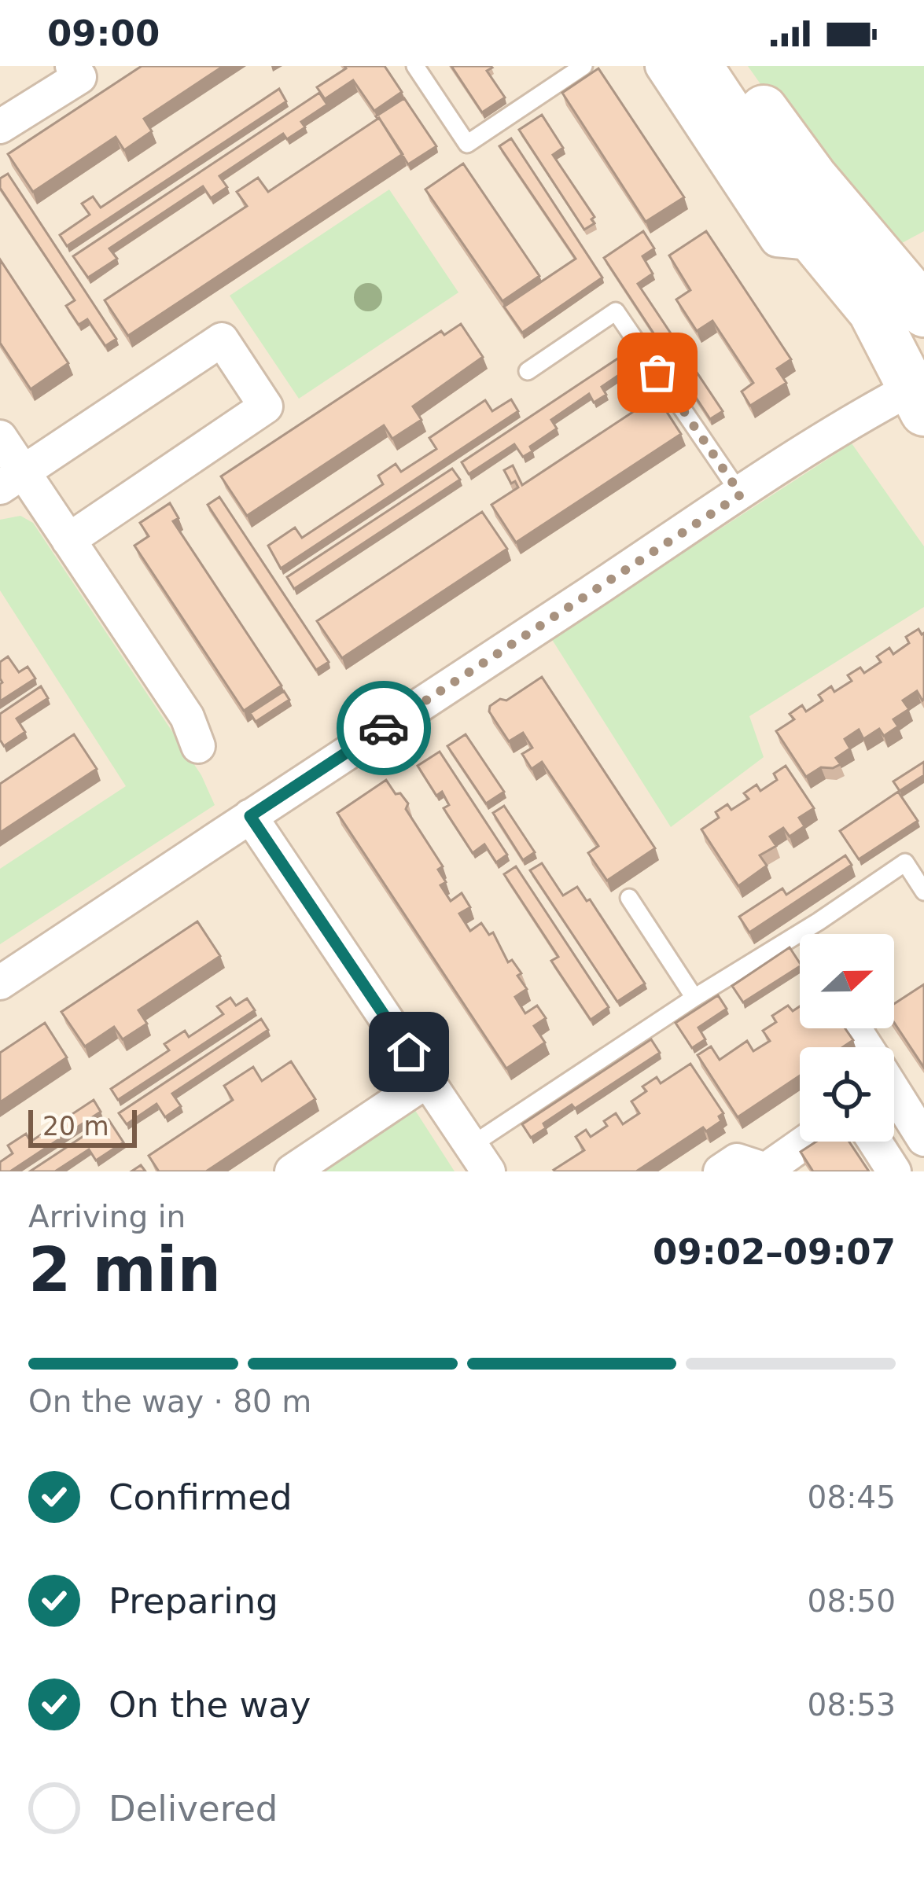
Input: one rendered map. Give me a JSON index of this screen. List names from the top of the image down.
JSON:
{
  "scale_bar": "20 m",
  "north": "right",
  "page": {
    "status": "09:00",
    "scale": "20 m",
    "heading": ["2 min", "Arriving in", "09:02–09:07"],
    "bar": "On the way · 80 m",
    "list": [
      ["Confirmed", "08:45"],
      ["Preparing", "08:50"],
      ["On the way", "08:53"],
      "Delivered"
    ]
  }
}
